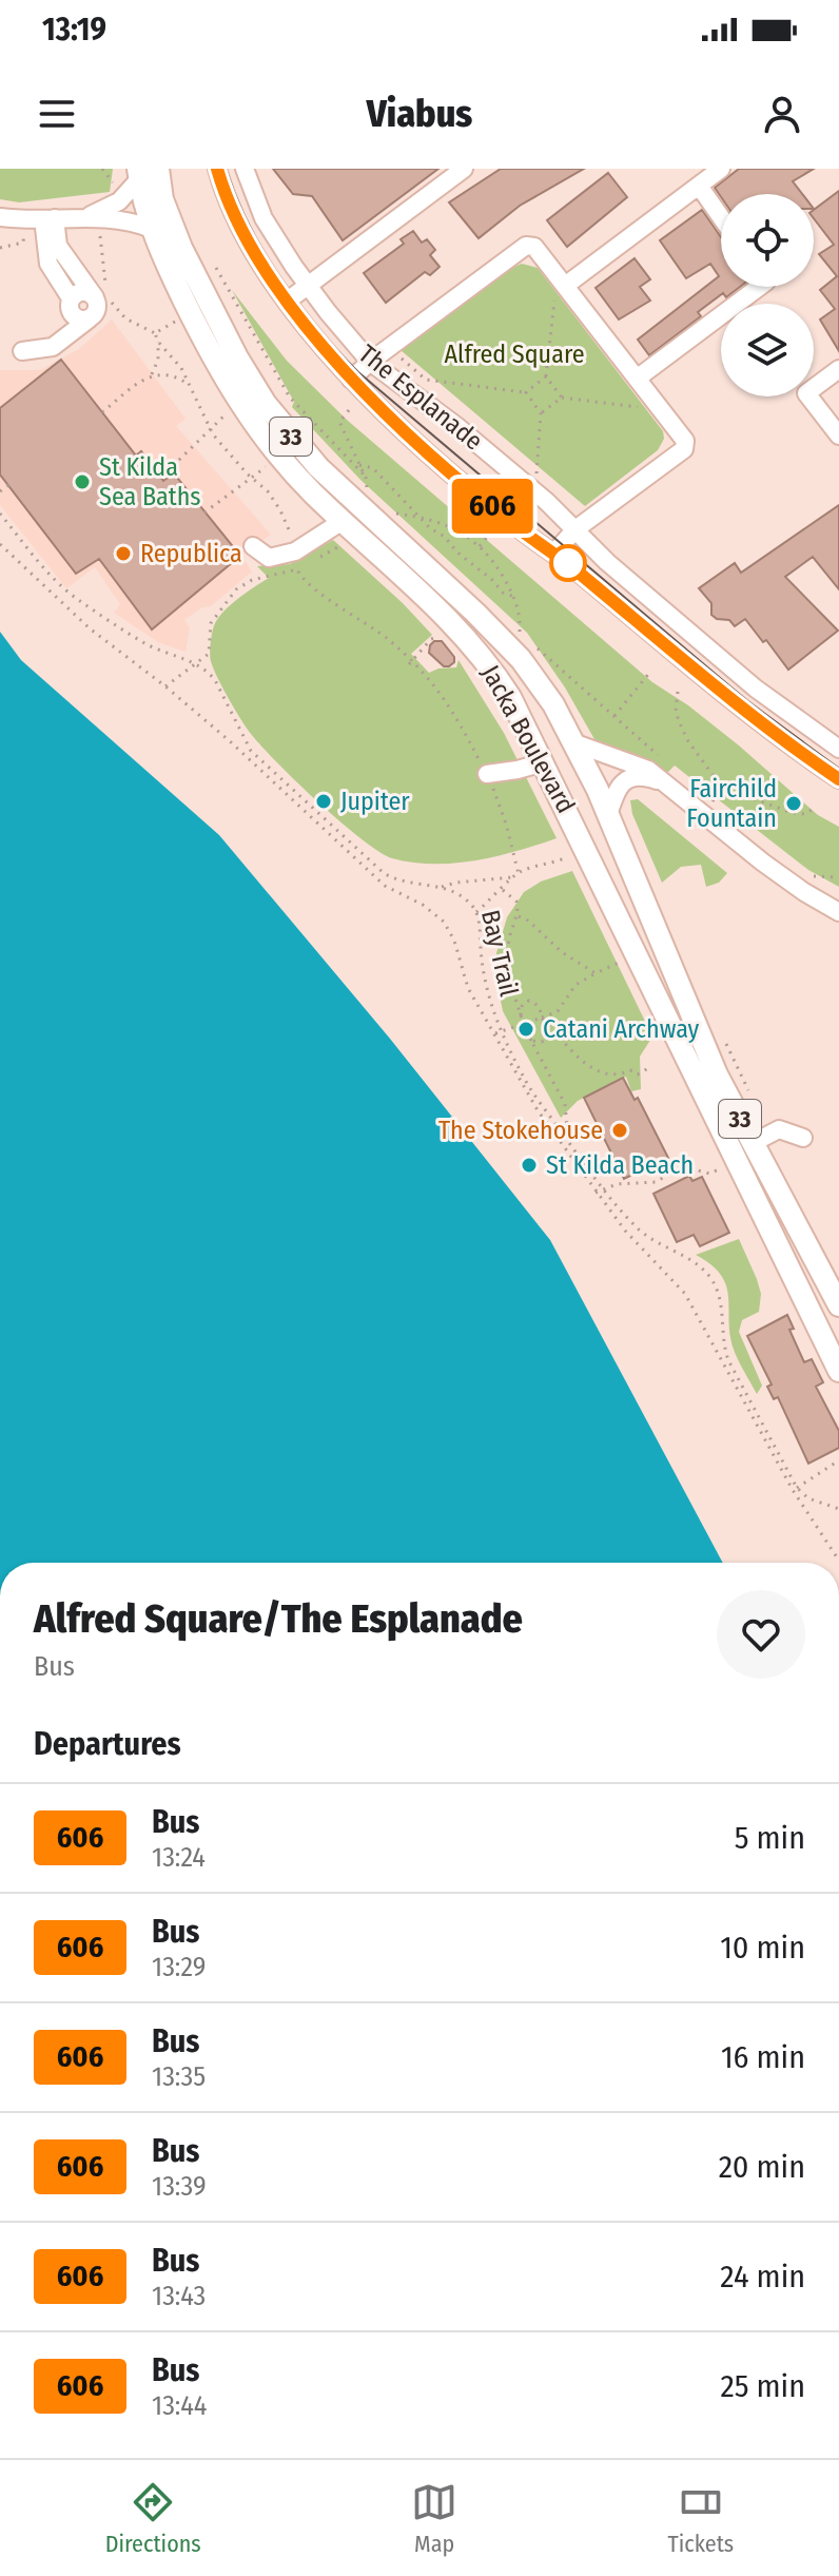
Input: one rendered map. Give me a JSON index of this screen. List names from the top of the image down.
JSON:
{
  "streets": {
    "main road": ["33", "Jacka Boulevard"],
    "street": ["The Esplanade"],
    "path": ["Bay Trail"]
  },
  "parks": ["Alfred Square"],
  "places": [
    "St Kilda Sea Baths",
    "Republica",
    "Jupiter",
    "Fairchild Fountain",
    "Catani Archway",
    "The Stokehouse",
    "St Kilda Beach"
  ],
  "lines": ["bus line 606"],
  "page": {
    "status": "13:19",
    "header": "Viabus",
    "on_map": "606",
    "heading": [
      ["Alfred Square/The Esplanade", "Bus"],
      "Departures"
    ],
    "list": [
      {
        "mark": "606",
        "name": "Bus",
        "note": "13:24",
        "value": "5 min"
      },
      {
        "mark": "606",
        "name": "Bus",
        "note": "13:29",
        "value": "10 min"
      },
      {
        "mark": "606",
        "name": "Bus",
        "note": "13:35",
        "value": "16 min"
      },
      {
        "mark": "606",
        "name": "Bus",
        "note": "13:39",
        "value": "20 min"
      },
      {
        "mark": "606",
        "name": "Bus",
        "note": "13:43",
        "value": "24 min"
      },
      {
        "mark": "606",
        "name": "Bus",
        "note": "13:44",
        "value": "25 min"
      }
    ],
    "tabs": ["Directions", "Map", "Tickets"]
  }
}
